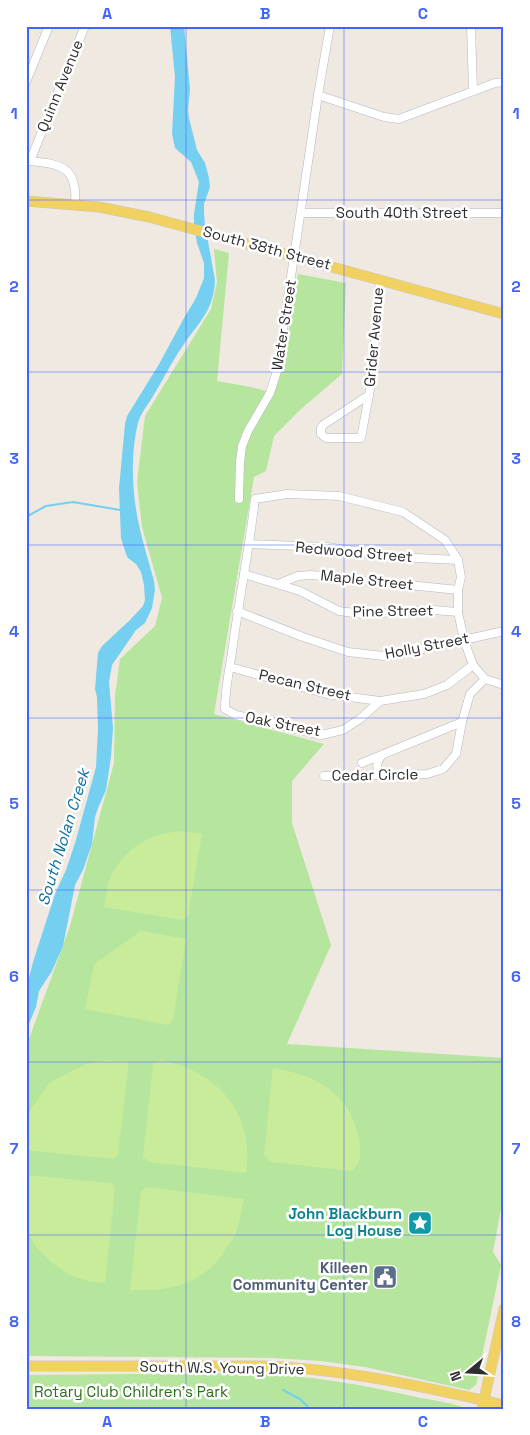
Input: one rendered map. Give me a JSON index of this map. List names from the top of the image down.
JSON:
{
  "streets": {
    "main road": ["South 38th Street", "South W.S. Young Drive"],
    "street": [
      "Quinn Avenue",
      "South 40th Street",
      "Water Street",
      "Grider Avenue",
      "Redwood Street",
      "Maple Street",
      "Pine Street",
      "Holly Street",
      "Pecan Street",
      "Oak Street",
      "Cedar Circle"
    ]
  },
  "crossings": [
    ["Quinn Avenue", "South 38th Street"],
    ["South 40th Street", "Water Street"],
    ["South 38th Street", "Water Street"],
    ["South 38th Street", "Grider Avenue"],
    ["Maple Street", "Pine Street"],
    ["Pecan Street", "Oak Street"]
  ],
  "water": ["South Nolan Creek"],
  "parks": ["Rotary Club Children's Park"],
  "places": {
    "place": ["John Blackburn Log House"],
    "public building": ["Killeen Community Center"]
  },
  "north": "left",
  "grid": {
    "columns": ["A", "B", "C"],
    "rows": [
      "1",
      "2",
      "3",
      "4",
      "5",
      "6",
      "7",
      "8"
    ]
  }
}
